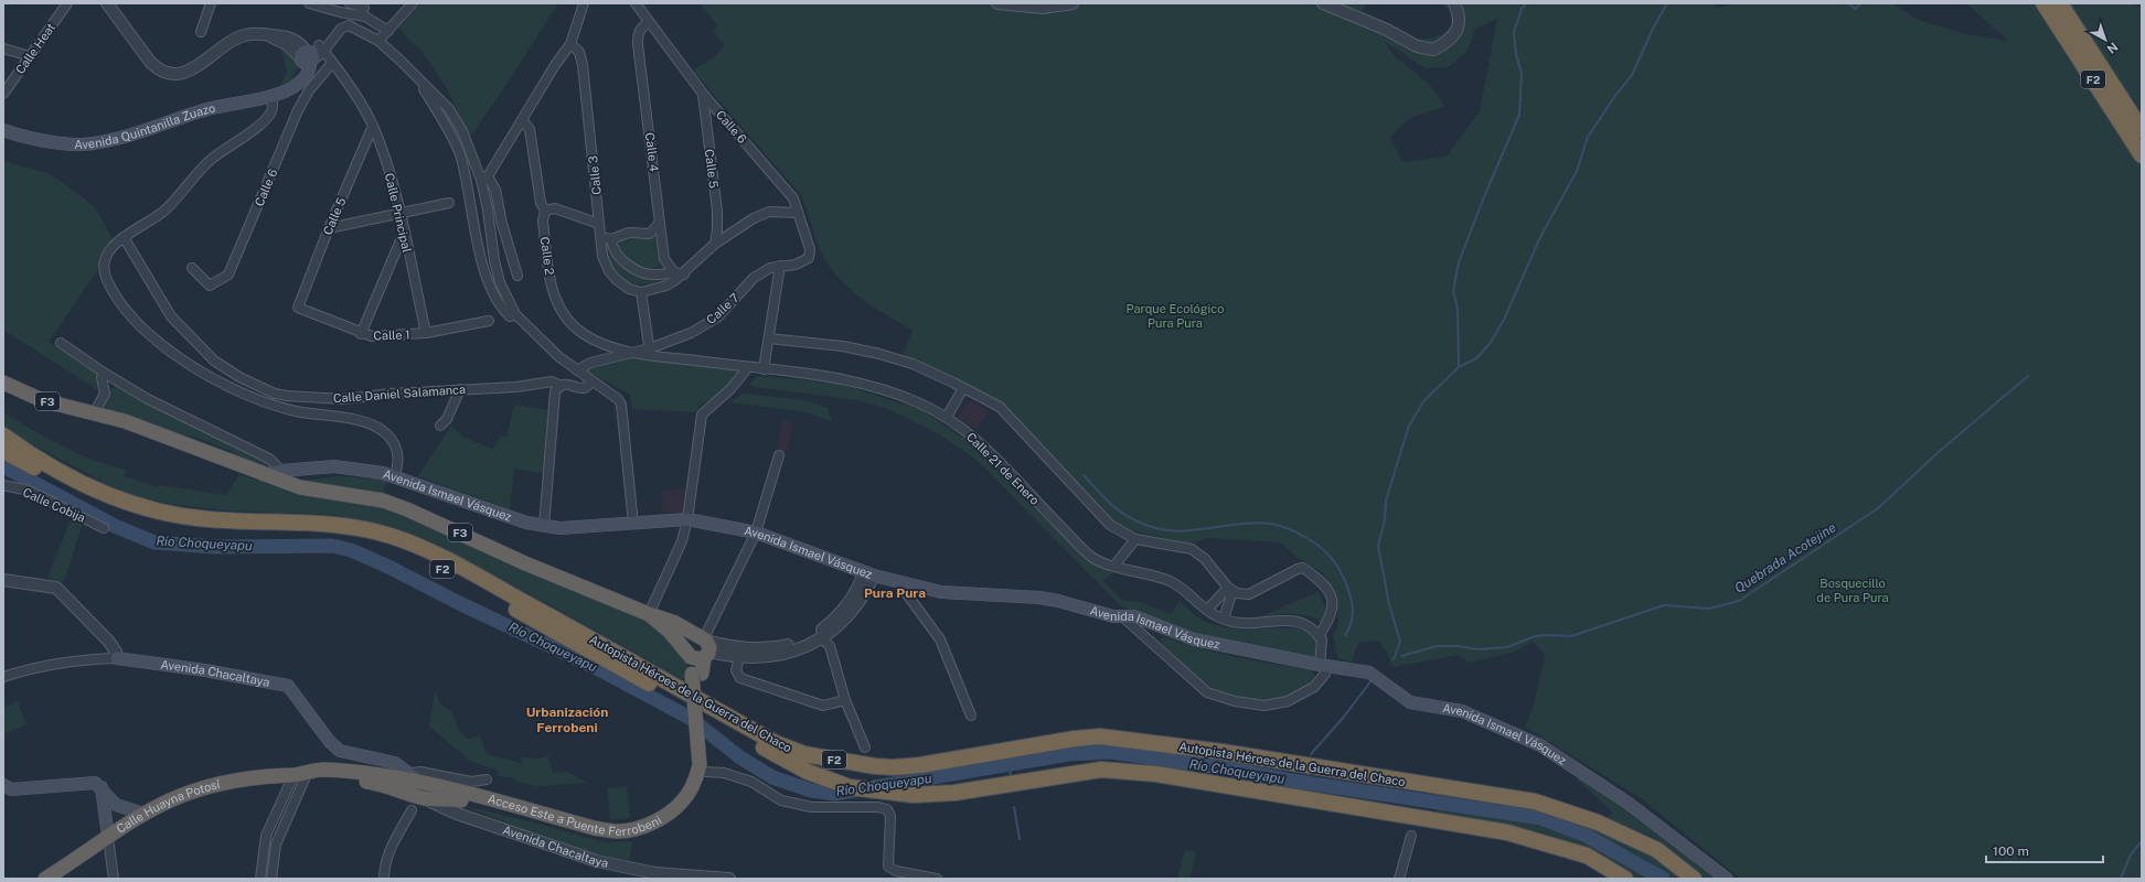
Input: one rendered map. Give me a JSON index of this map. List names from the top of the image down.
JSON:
{
  "streets": {
    "highway": [
      "F2",
      "F3",
      "Autopista Héroes de la Guerra del Chaco",
      "Acceso Este a Puente Ferrobeni",
      "Calle Huayna Potosí"
    ],
    "main road": ["Avenida Quintanilla Zuazo", "Avenida Ismael Vásquez", "Avenida Chacaltaya"],
    "street": [
      "Calle Heat",
      "Calle 6",
      "Calle 4",
      "Calle 5",
      "Calle 3",
      "Calle Principal",
      "Calle 2",
      "Calle 7",
      "Calle 1",
      "Calle Daniel Salamanca",
      "Calle 21 de Enero",
      "Calle Cobija"
    ]
  },
  "crossings": [
    ["Avenida Quintanilla Zuazo", "Calle 6"],
    ["Avenida Quintanilla Zuazo", "Calle Principal"],
    ["Avenida Quintanilla Zuazo", "Calle Daniel Salamanca"],
    ["Calle 6", "Calle 4"],
    ["Calle 6", "Calle 5"],
    ["Calle 6", "Calle Principal"],
    ["Calle 6", "Calle 7"],
    ["Calle 5", "Calle Principal"],
    ["Calle 5", "Calle 1"],
    ["Calle Principal", "Calle 1"],
    ["Calle 2", "Calle 7"],
    ["Calle 7", "Calle 21 de Enero"],
    ["Calle Daniel Salamanca", "Avenida Ismael Vásquez"],
    ["F3", "Avenida Ismael Vásquez"],
    ["Avenida Chacaltaya", "Acceso Este a Puente Ferrobeni"],
    ["Avenida Chacaltaya", "Calle Huayna Potosí"],
    ["Acceso Este a Puente Ferrobeni", "Calle Huayna Potosí"]
  ],
  "districts": ["Pura Pura", "Urbanización Ferrobeni"],
  "water": ["Río Choqueyapu", "Quebrada Acotejine"],
  "parks": ["Parque Ecológico Pura Pura", "Bosquecillo de Pura Pura"],
  "scale_bar": "100 m",
  "north": "bottom right"
}
